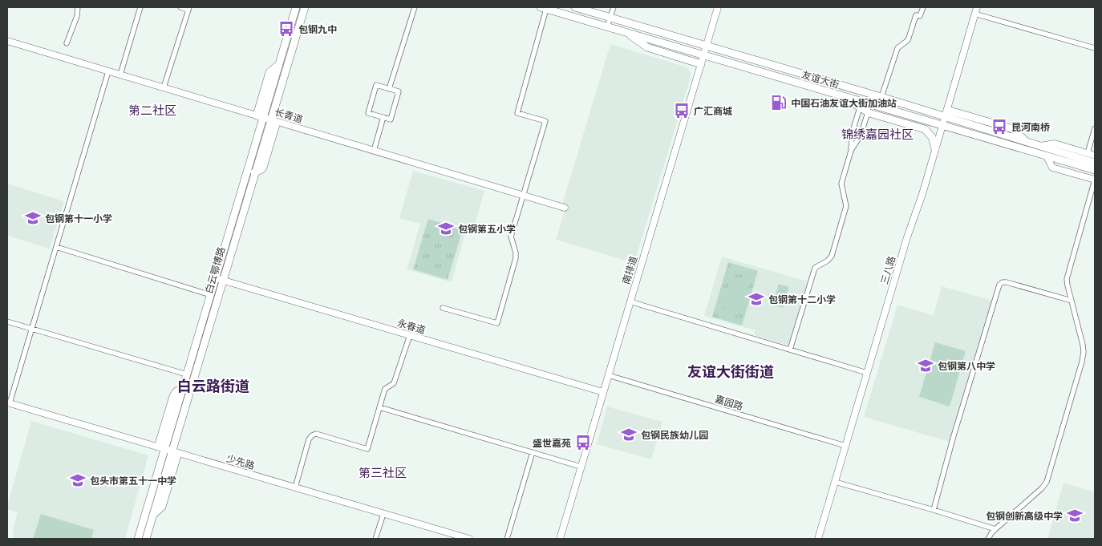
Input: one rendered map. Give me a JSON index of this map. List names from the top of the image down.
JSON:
{
  "streets": {
    "main road": ["友谊大街", "白云鄂博路"],
    "street": [
      "长青道",
      "南排道",
      "三八路",
      "永春道",
      "嘉园路",
      "少先路"
    ]
  },
  "crossings": [
    ["友谊大街", "南排道"],
    ["友谊大街", "三八路"],
    ["长青道", "白云鄂博路"],
    ["白云鄂博路", "永春道"],
    ["白云鄂博路", "少先路"],
    ["南排道", "永春道"],
    ["南排道", "嘉园路"],
    ["三八路", "嘉园路"]
  ],
  "districts": [
    "第二社区",
    "锦绣嘉园社区",
    "友谊大街街道",
    "白云路街道",
    "第三社区"
  ],
  "places": {
    "bus stop": [
      "包钢九中",
      "广汇商城",
      "昆河南桥",
      "盛世嘉苑"
    ],
    "fuel station": ["中国石油友谊大街加油站"],
    "school or university": [
      "包钢第十一小学",
      "包钢第五小学",
      "包钢第十二小学",
      "包钢第八中学",
      "包钢民族幼儿园",
      "包头市第五十一中学",
      "包钢创新高级中学"
    ]
  }
}
